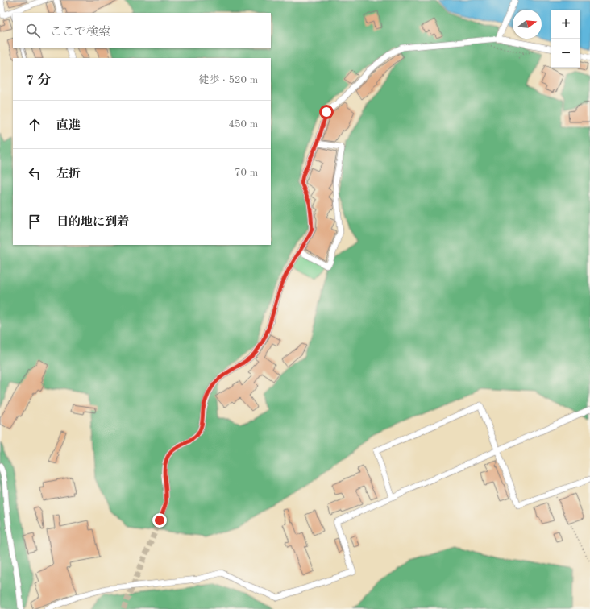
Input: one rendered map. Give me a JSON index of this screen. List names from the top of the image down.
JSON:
{
  "north": "right",
  "page": {
    "map_buttons": ["+", "−"],
    "search": "ここで検索",
    "heading": ["7 分", "徒歩 · 520 m"],
    "list": [
      ["直進", "450 m"],
      ["左折", "70 m"],
      "目的地に到着"
    ]
  }
}
